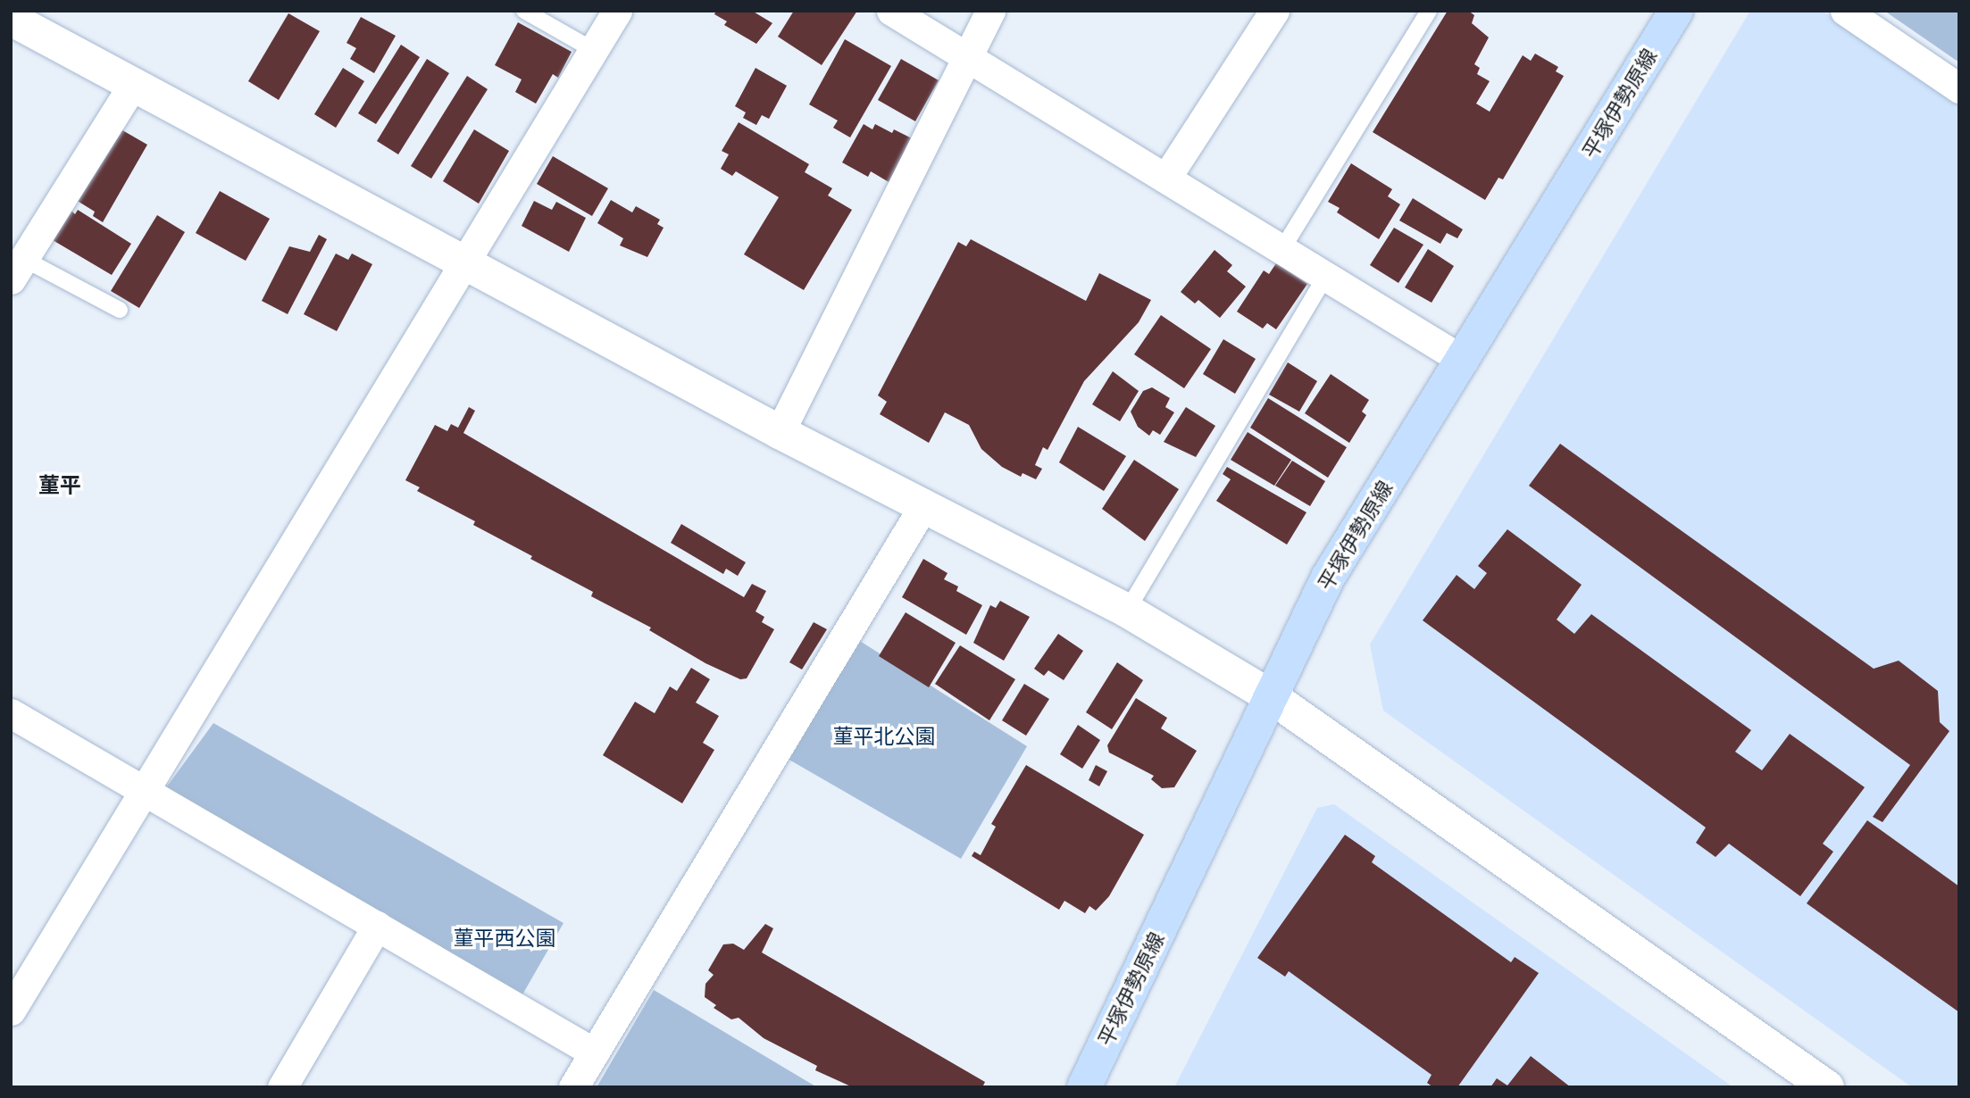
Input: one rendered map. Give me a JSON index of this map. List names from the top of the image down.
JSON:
{
  "streets": {
    "main road": ["平塚伊勢原線"]
  },
  "districts": ["菫平"],
  "parks": ["菫平北公園", "菫平西公園"]
}
